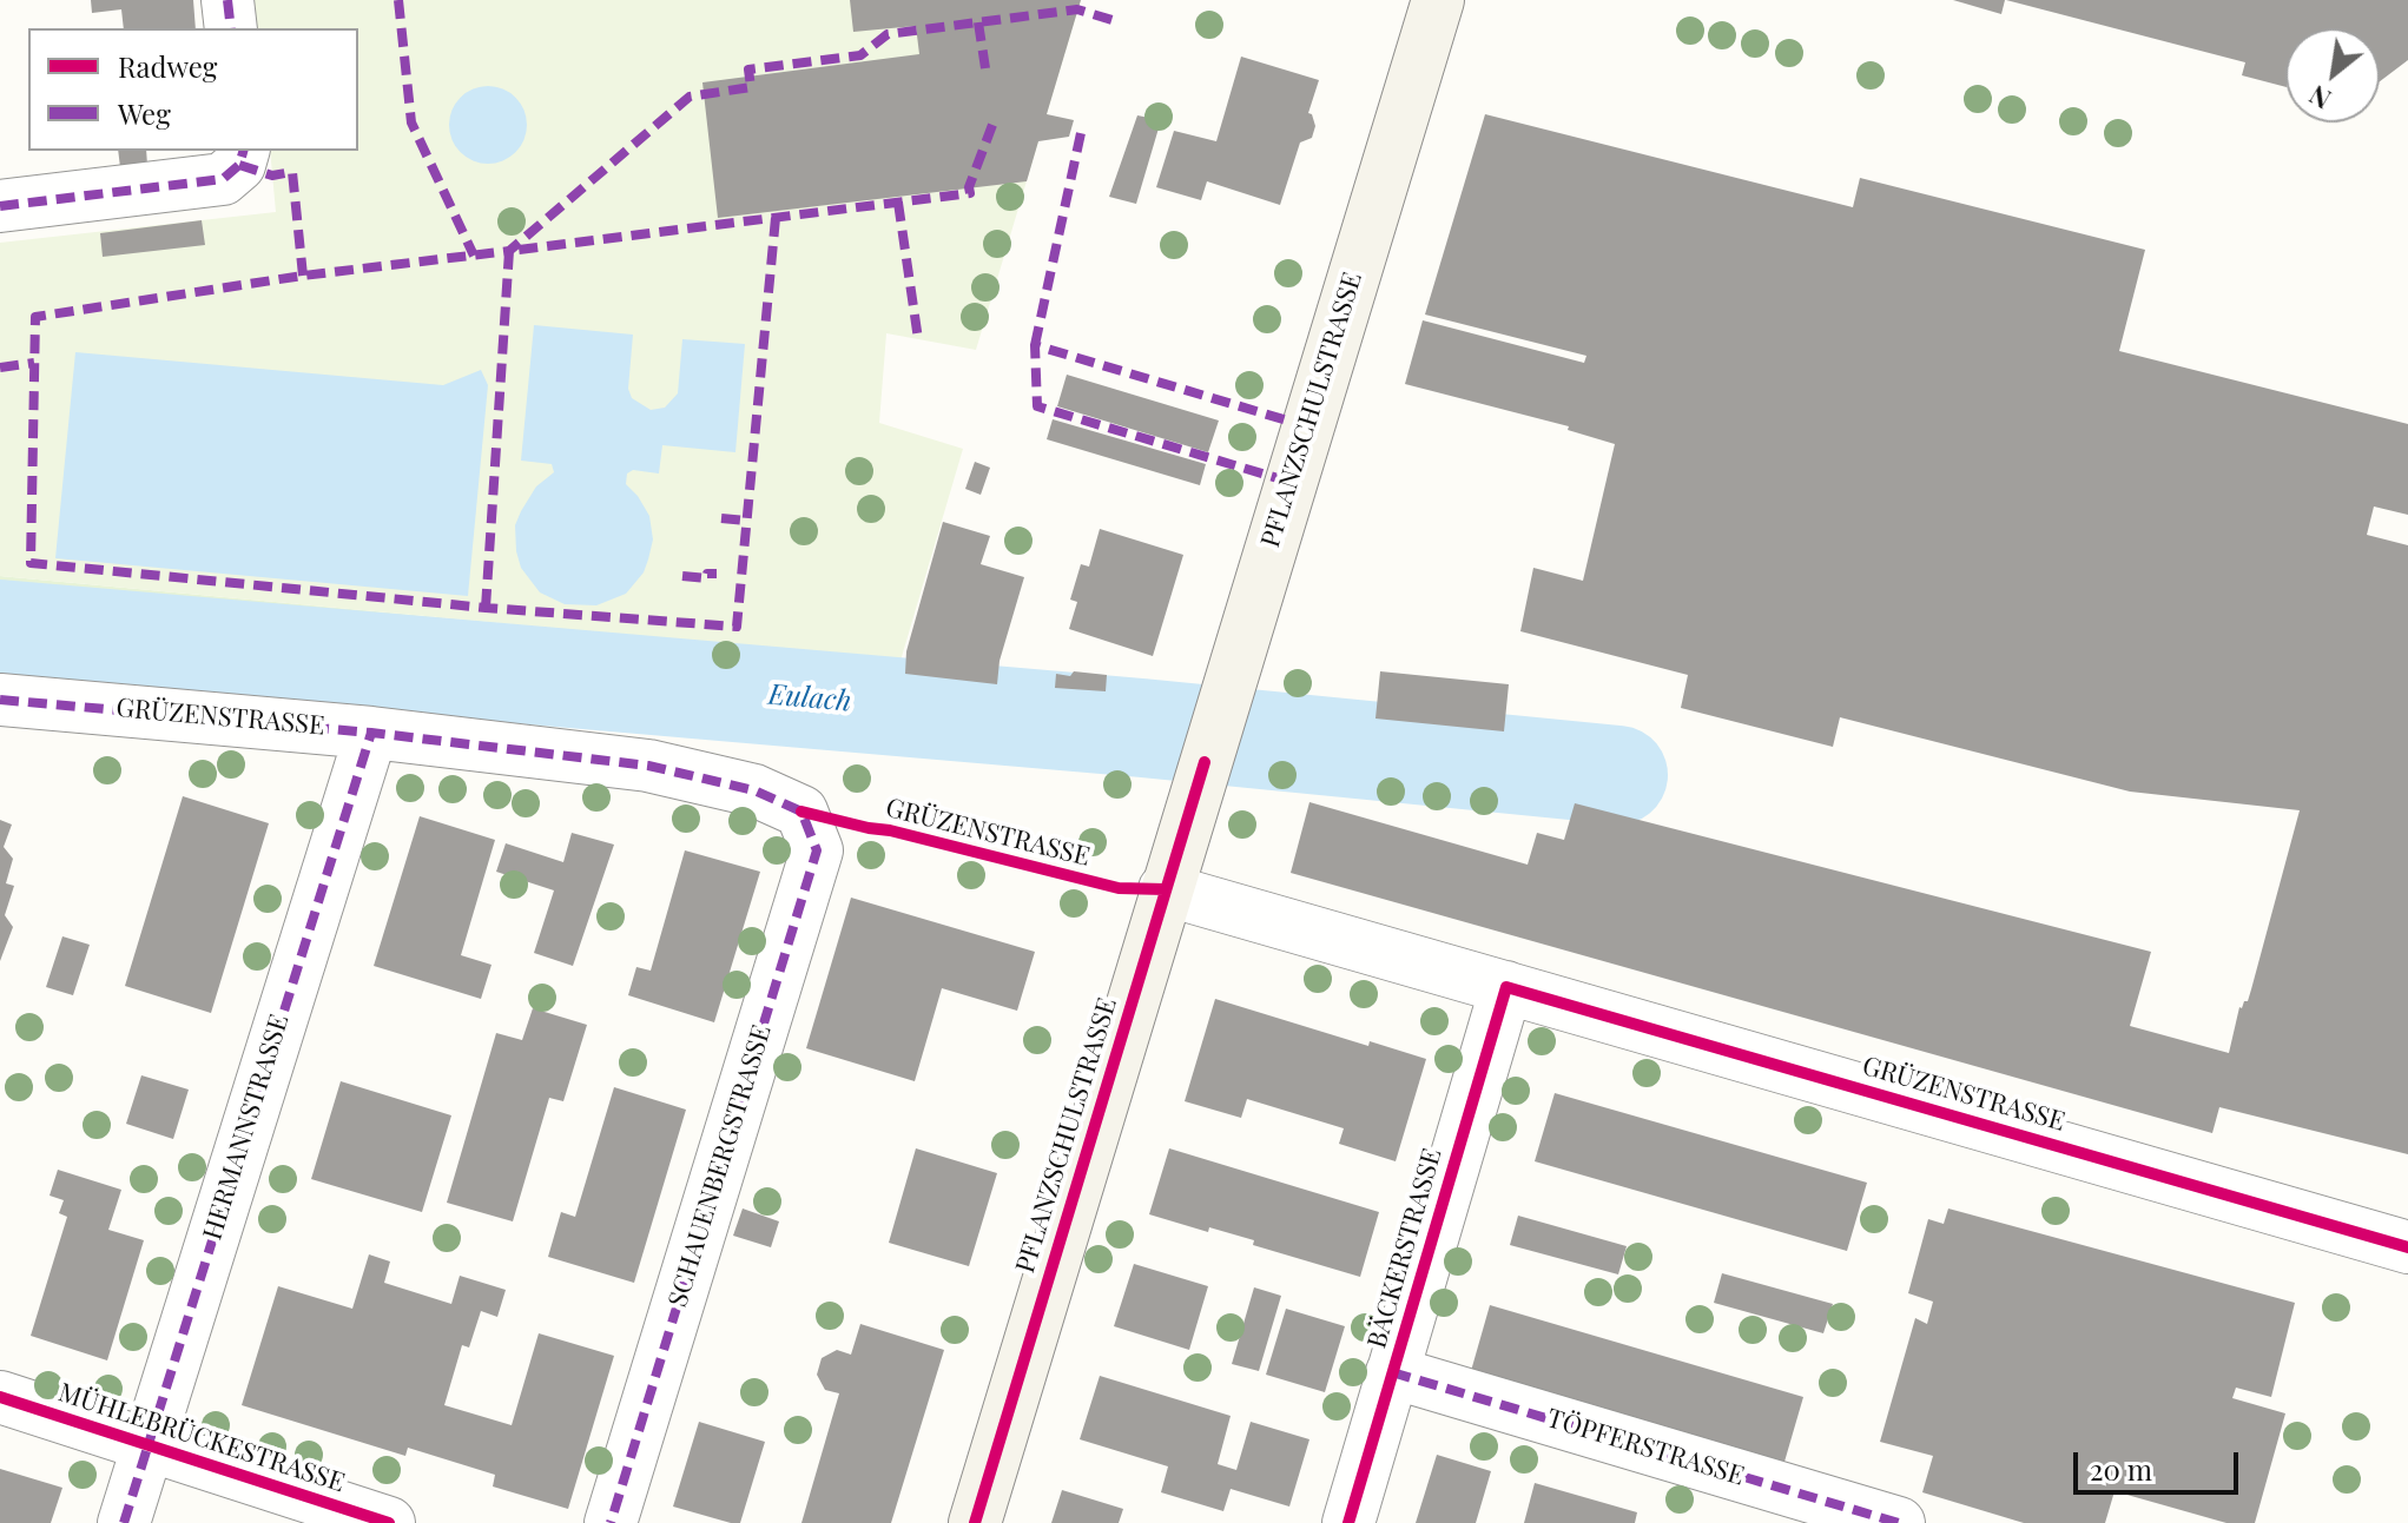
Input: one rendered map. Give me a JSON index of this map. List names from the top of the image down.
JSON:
{
  "streets": {
    "street": [
      "PFLANZSCHULSTRASSE",
      "GRÜZENSTRASSE",
      "HERMANNSTRASSE",
      "SCHAUENBERGSTRASSE",
      "BÄCKERSTRASSE",
      "MÜHLEBRÜCKESTRASSE",
      "TÖPFERSTRASSE"
    ]
  },
  "crossings": [
    ["PFLANZSCHULSTRASSE", "GRÜZENSTRASSE"],
    ["GRÜZENSTRASSE", "HERMANNSTRASSE"],
    ["GRÜZENSTRASSE", "SCHAUENBERGSTRASSE"],
    ["GRÜZENSTRASSE", "BÄCKERSTRASSE"],
    ["HERMANNSTRASSE", "MÜHLEBRÜCKESTRASSE"],
    ["BÄCKERSTRASSE", "TÖPFERSTRASSE"]
  ],
  "water": ["Eulach"],
  "legend": ["Radweg", "Weg"],
  "scale_bar": "20 m",
  "north": "bottom left"
}
